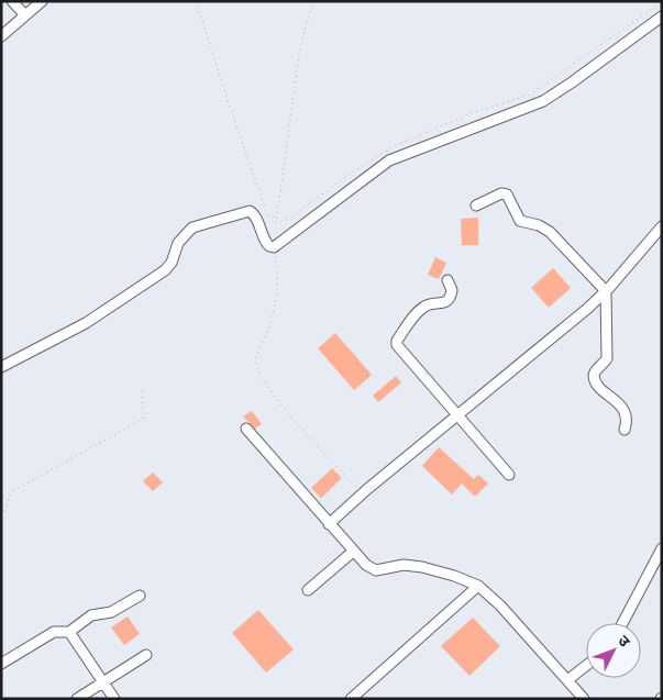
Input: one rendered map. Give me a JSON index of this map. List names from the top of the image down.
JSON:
{
  "north": "top right"
}
